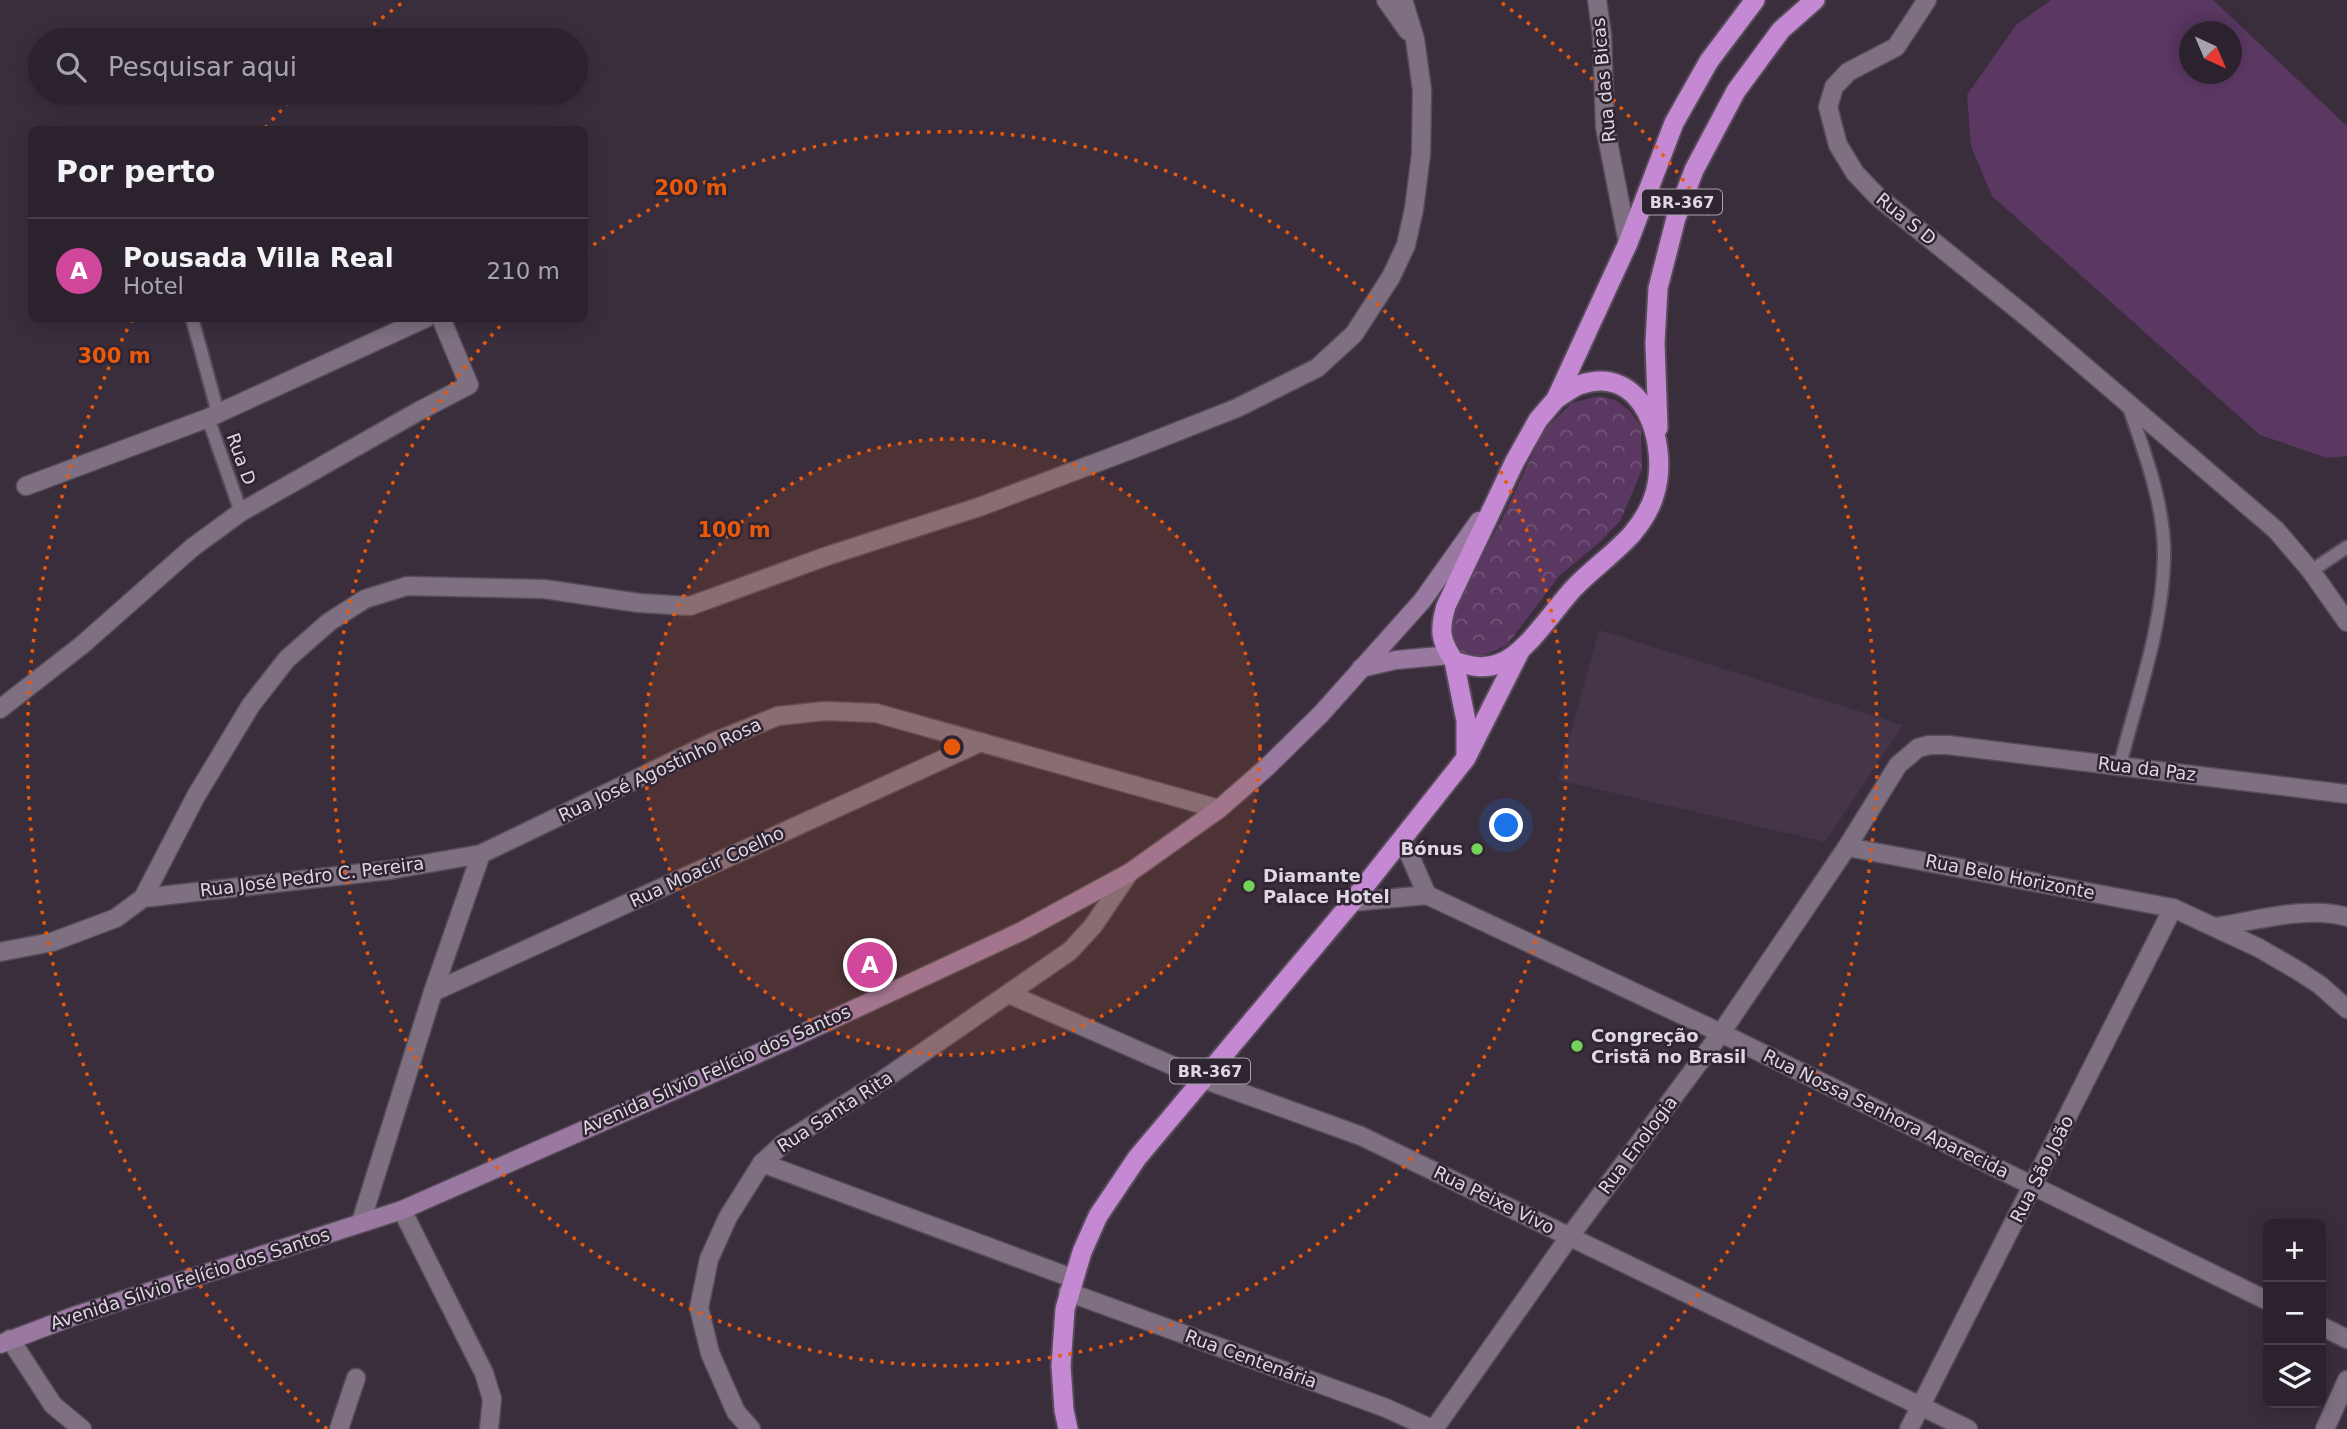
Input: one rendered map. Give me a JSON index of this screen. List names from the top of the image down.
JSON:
{
  "streets": {
    "highway": ["BR-367"],
    "main road": ["Avenida Sílvio Felício dos Santos"],
    "street": [
      "Rua das Bicas",
      "Rua S D",
      "Rua da Paz",
      "Rua José Agostinho Rosa",
      "Rua Moacir Coelho",
      "Rua José Pedro C. Pereira",
      "Rua Belo Horizonte",
      "Rua Santa Rita",
      "Rua Nossa Senhora Aparecida",
      "Rua Enologia",
      "Rua São João",
      "Rua Peixe Vivo",
      "Rua Centenária"
    ],
    "lane": ["Rua D"]
  },
  "crossings": [
    ["Rua das Bicas", "BR-367"],
    ["BR-367", "Avenida Sílvio Felício dos Santos"],
    ["BR-367", "Rua Peixe Vivo"],
    ["BR-367", "Rua Centenária"],
    ["Rua da Paz", "Rua Enologia"],
    ["Rua José Agostinho Rosa", "Rua Moacir Coelho"],
    ["Rua José Agostinho Rosa", "Rua José Pedro C. Pereira"],
    ["Rua José Agostinho Rosa", "Avenida Sílvio Felício dos Santos"],
    ["Rua Belo Horizonte", "Rua Enologia"],
    ["Rua Belo Horizonte", "Rua São João"],
    ["Avenida Sílvio Felício dos Santos", "Rua Santa Rita"],
    ["Rua Santa Rita", "Rua Peixe Vivo"],
    ["Rua Santa Rita", "Rua Centenária"],
    ["Rua Nossa Senhora Aparecida", "Rua Enologia"],
    ["Rua Nossa Senhora Aparecida", "Rua São João"],
    ["Rua Enologia", "Rua Peixe Vivo"],
    ["Rua Enologia", "Rua Centenária"],
    ["Rua São João", "Rua Peixe Vivo"]
  ],
  "places": ["Bónus", "Diamante Palace Hotel", "Congreção Cristã no Brasil"],
  "north": "bottom right",
  "page": {
    "search": "Pesquisar aqui",
    "heading": "Por perto",
    "list": [
      {
        "mark": "A",
        "name": "Pousada Villa Real",
        "note": "Hotel",
        "value": "210 m"
      }
    ],
    "pins": "A",
    "map_buttons": ["+", "−"]
  },
  "rings": ["200 m", "300 m", "100 m"]
}
